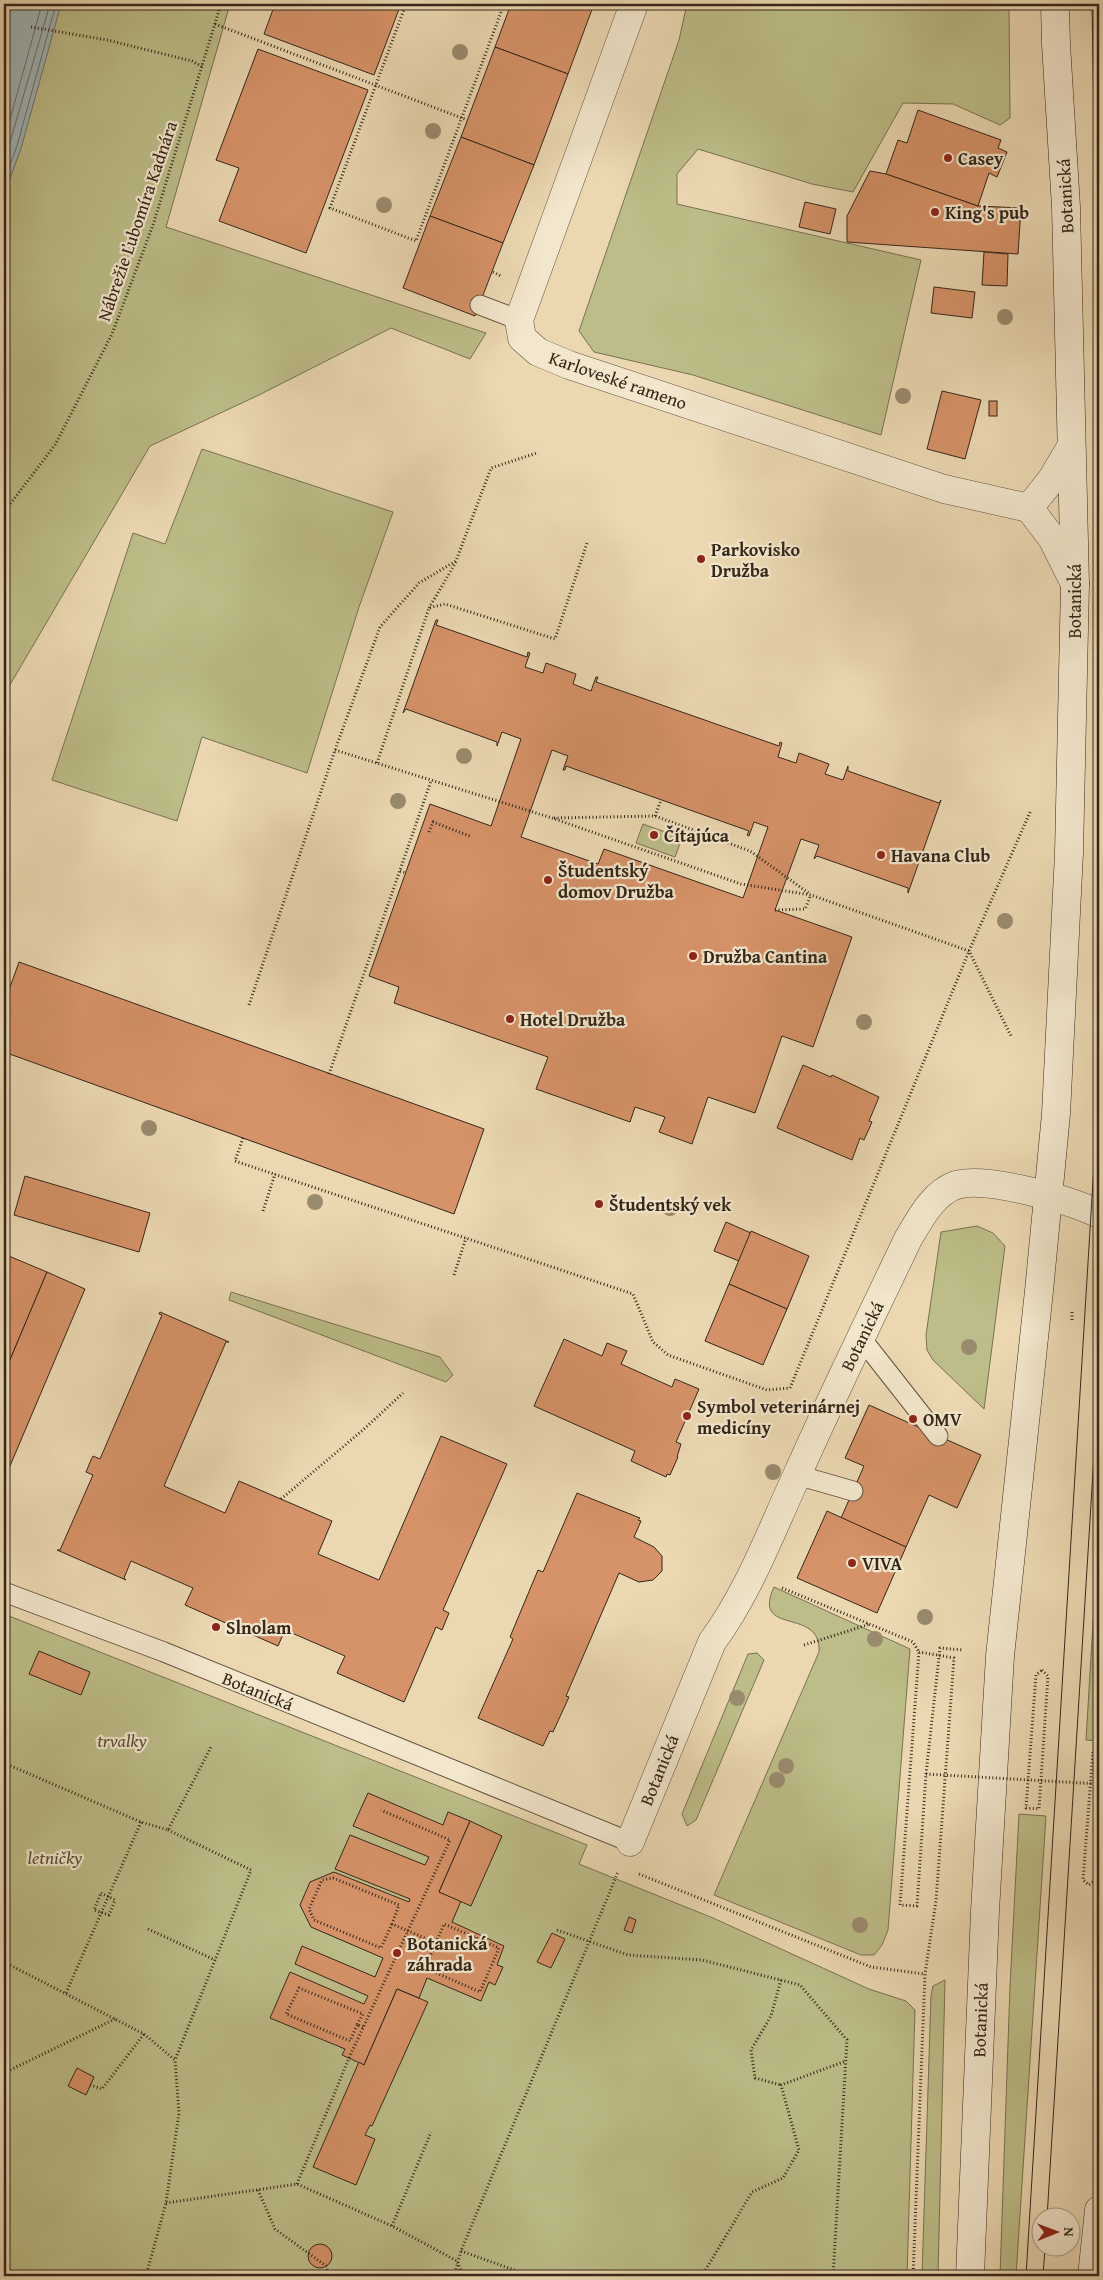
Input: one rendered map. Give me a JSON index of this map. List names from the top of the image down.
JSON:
{
  "streets": {
    "main road": ["Botanická", "Karloveské rameno"],
    "path": ["Nábrežie Ľubomíra Kadnára"]
  },
  "parks": ["trvalky", "letničky"],
  "places": [
    "Casey",
    "King's pub",
    "Parkovisko Družba",
    "Čítajúca",
    "Havana Club",
    "Študentský domov Družba",
    "Družba Cantina",
    "Hotel Družba",
    "Študentský vek",
    "Symbol veterinárnej medicíny",
    "OMV",
    "VIVA",
    "Slnolam",
    "Botanická záhrada"
  ],
  "north": "right"
}
